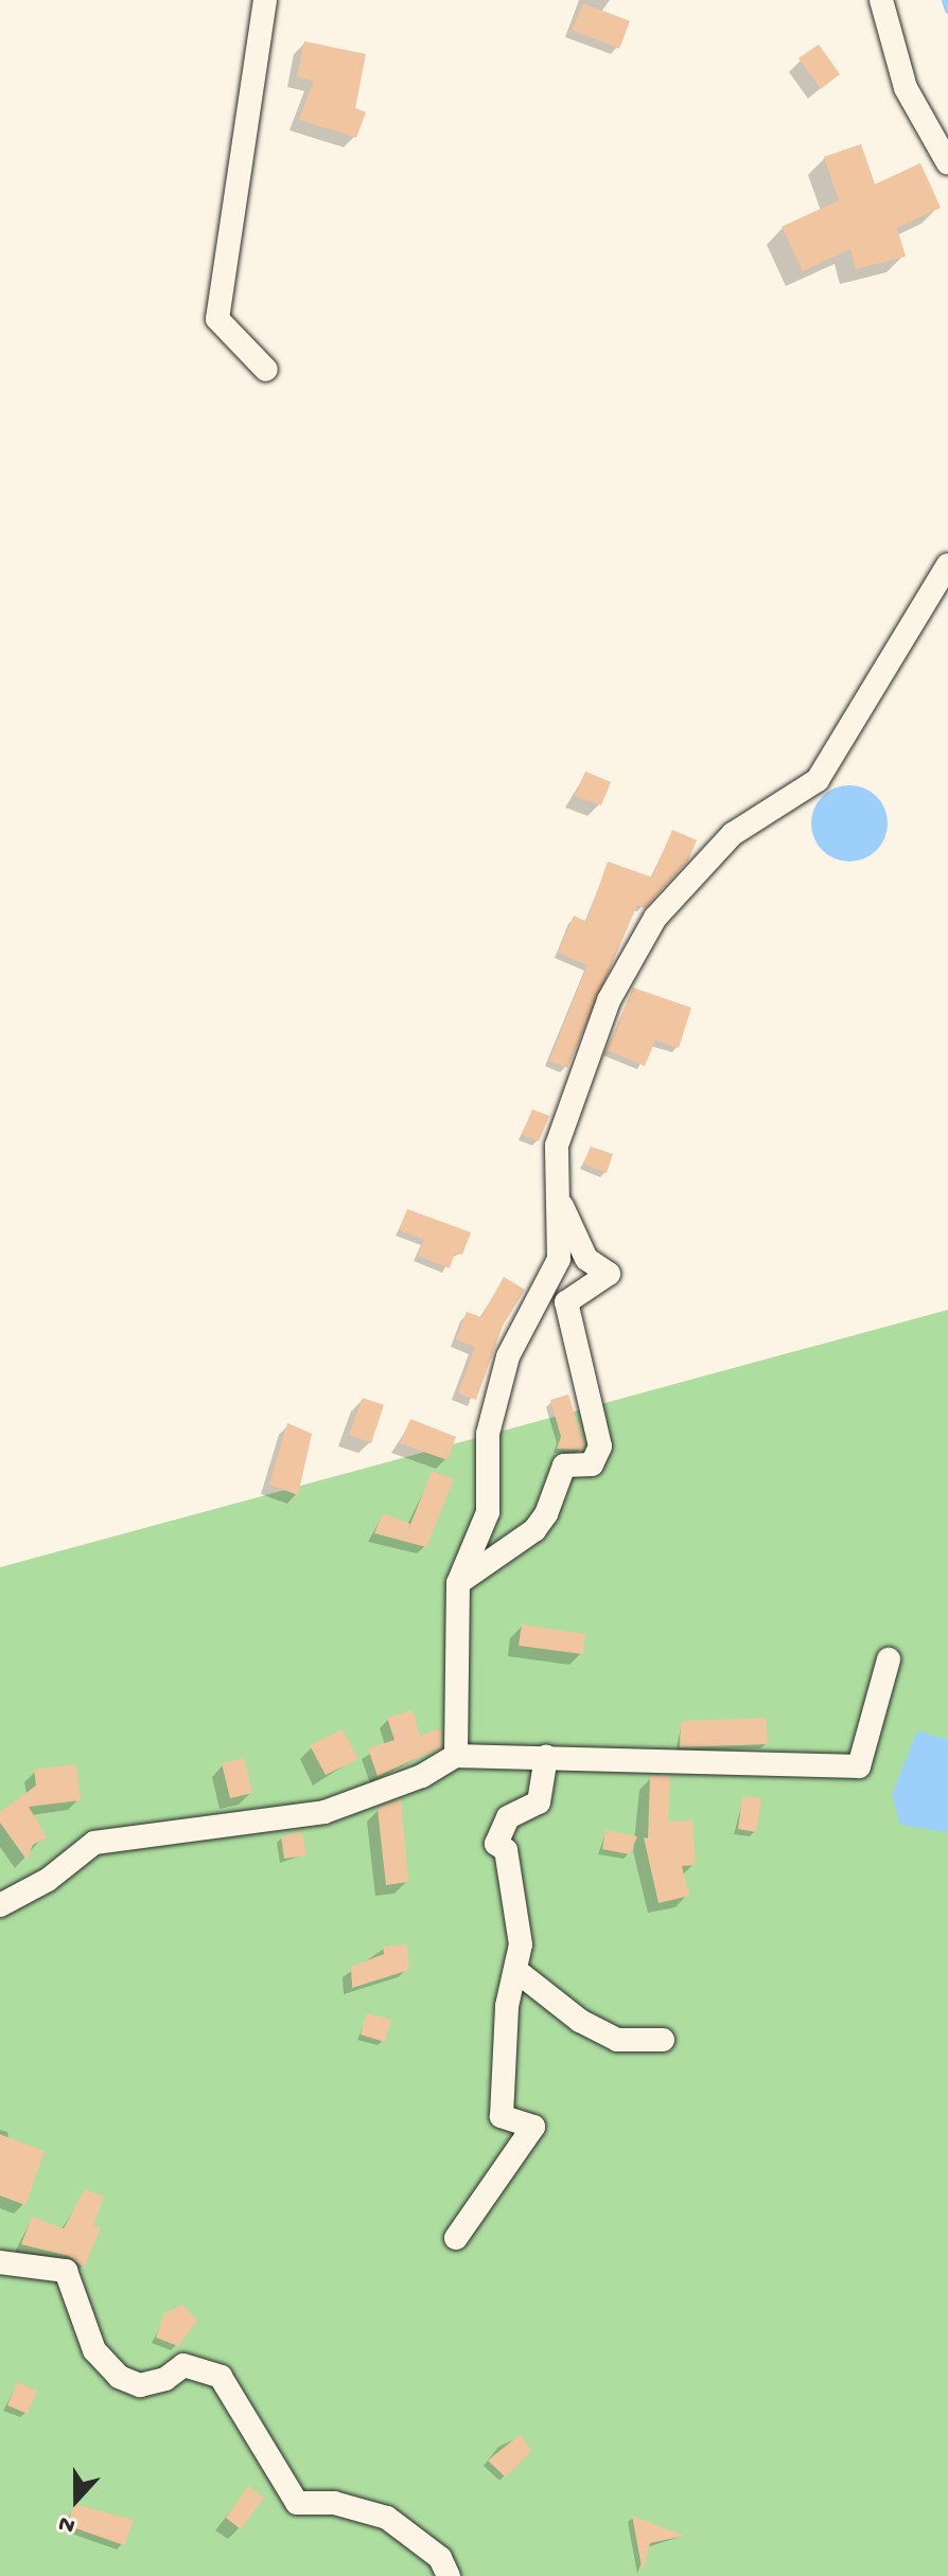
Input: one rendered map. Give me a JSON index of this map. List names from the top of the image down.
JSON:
{
  "north": "bottom"
}
